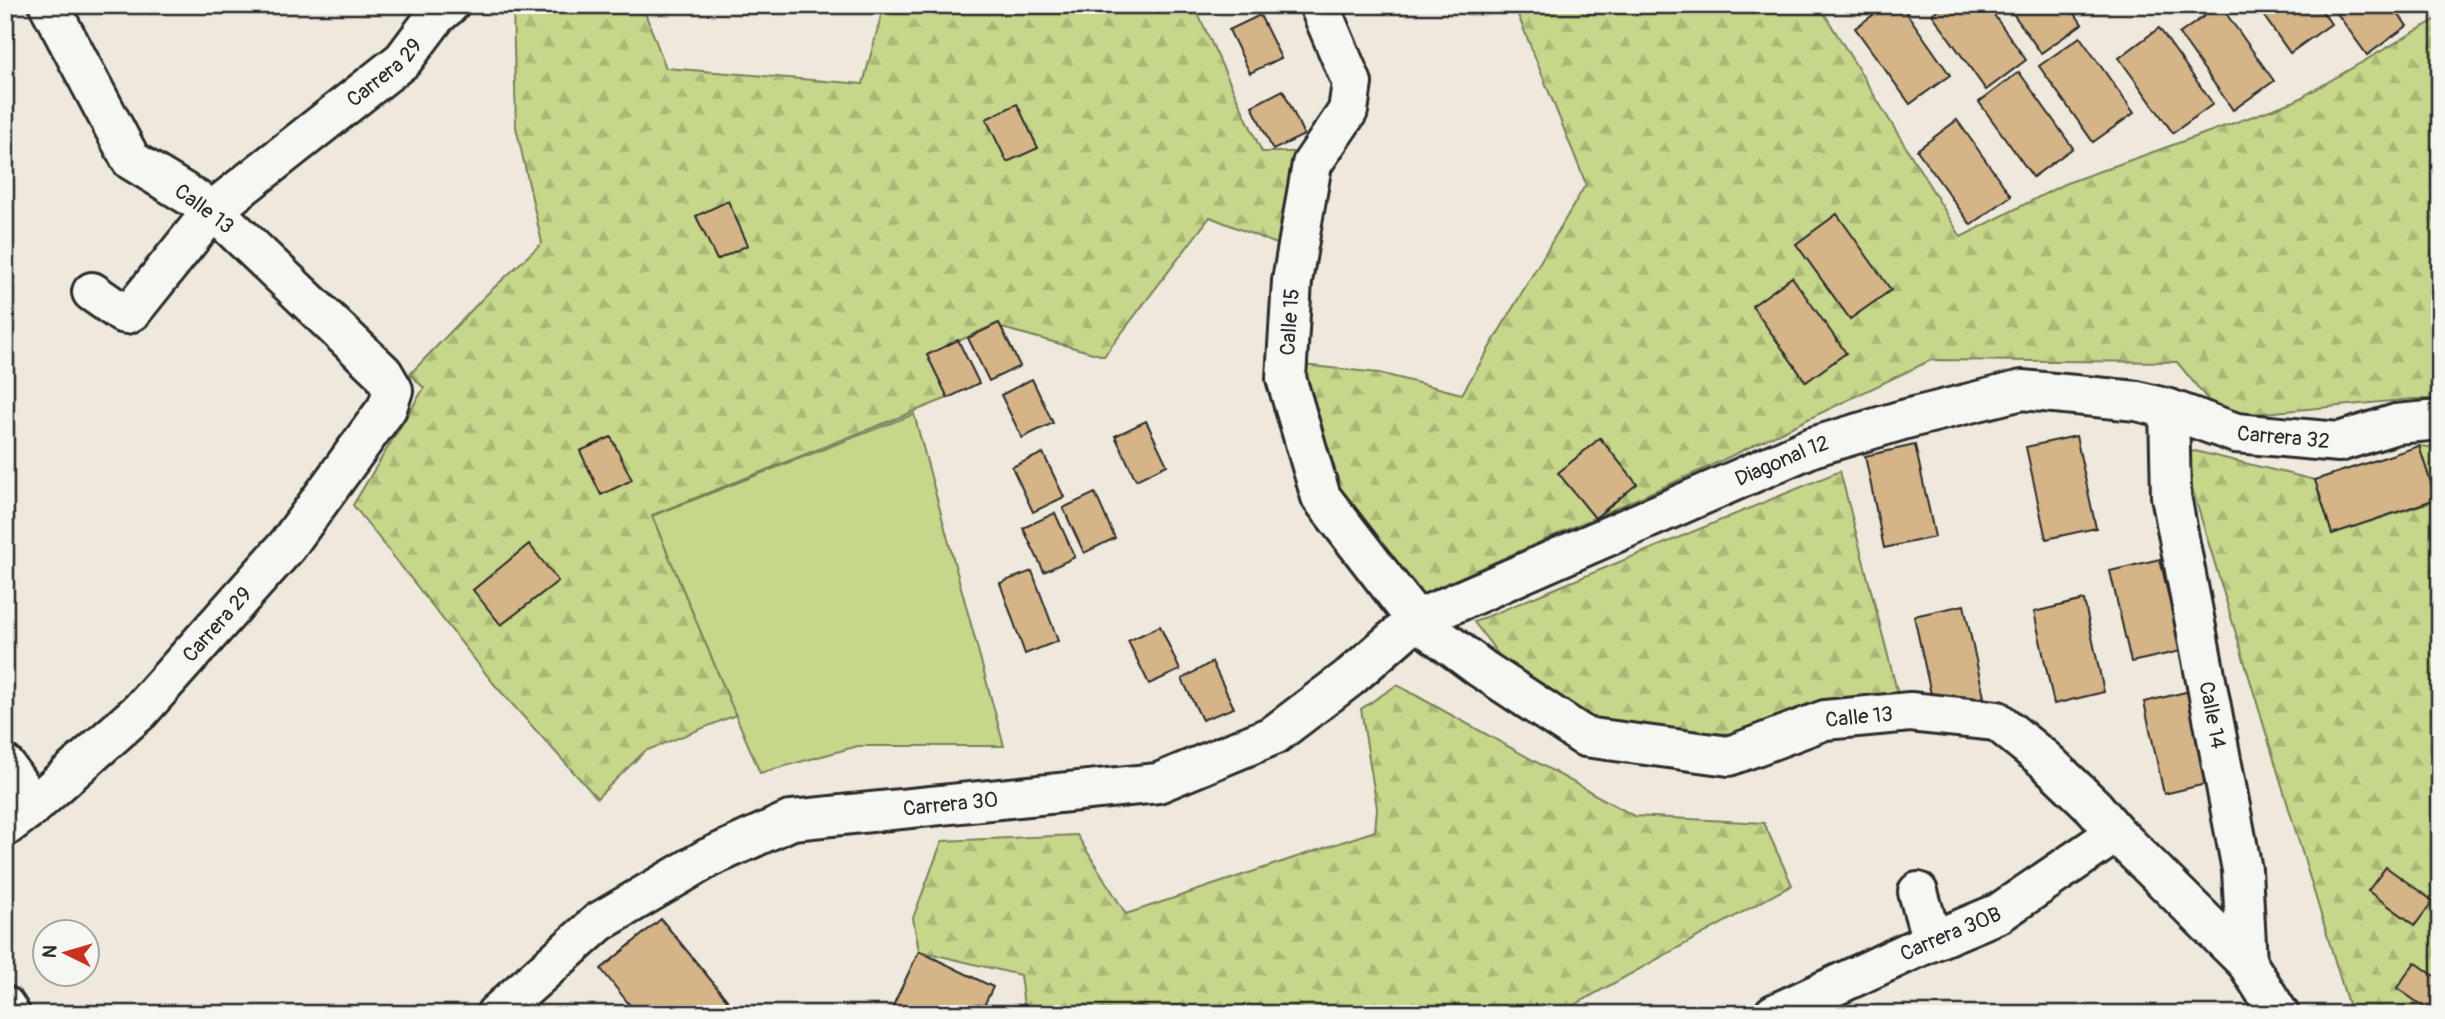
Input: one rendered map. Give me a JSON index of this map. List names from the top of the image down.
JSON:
{
  "streets": {
    "street": [
      "Carrera 29",
      "Calle 13",
      "Calle 15",
      "Carrera 32",
      "Diagonal 12",
      "Calle 14",
      "Carrera 30",
      "Carrera 30B"
    ]
  },
  "crossings": [
    ["Carrera 29", "Calle 13"],
    ["Calle 13", "Calle 15"],
    ["Calle 13", "Diagonal 12"],
    ["Calle 13", "Calle 14"],
    ["Calle 13", "Carrera 30"],
    ["Calle 13", "Carrera 30B"],
    ["Calle 15", "Diagonal 12"],
    ["Calle 15", "Carrera 30"],
    ["Carrera 32", "Diagonal 12"],
    ["Carrera 32", "Calle 14"],
    ["Diagonal 12", "Calle 14"],
    ["Diagonal 12", "Carrera 30"]
  ],
  "north": "left"
}
